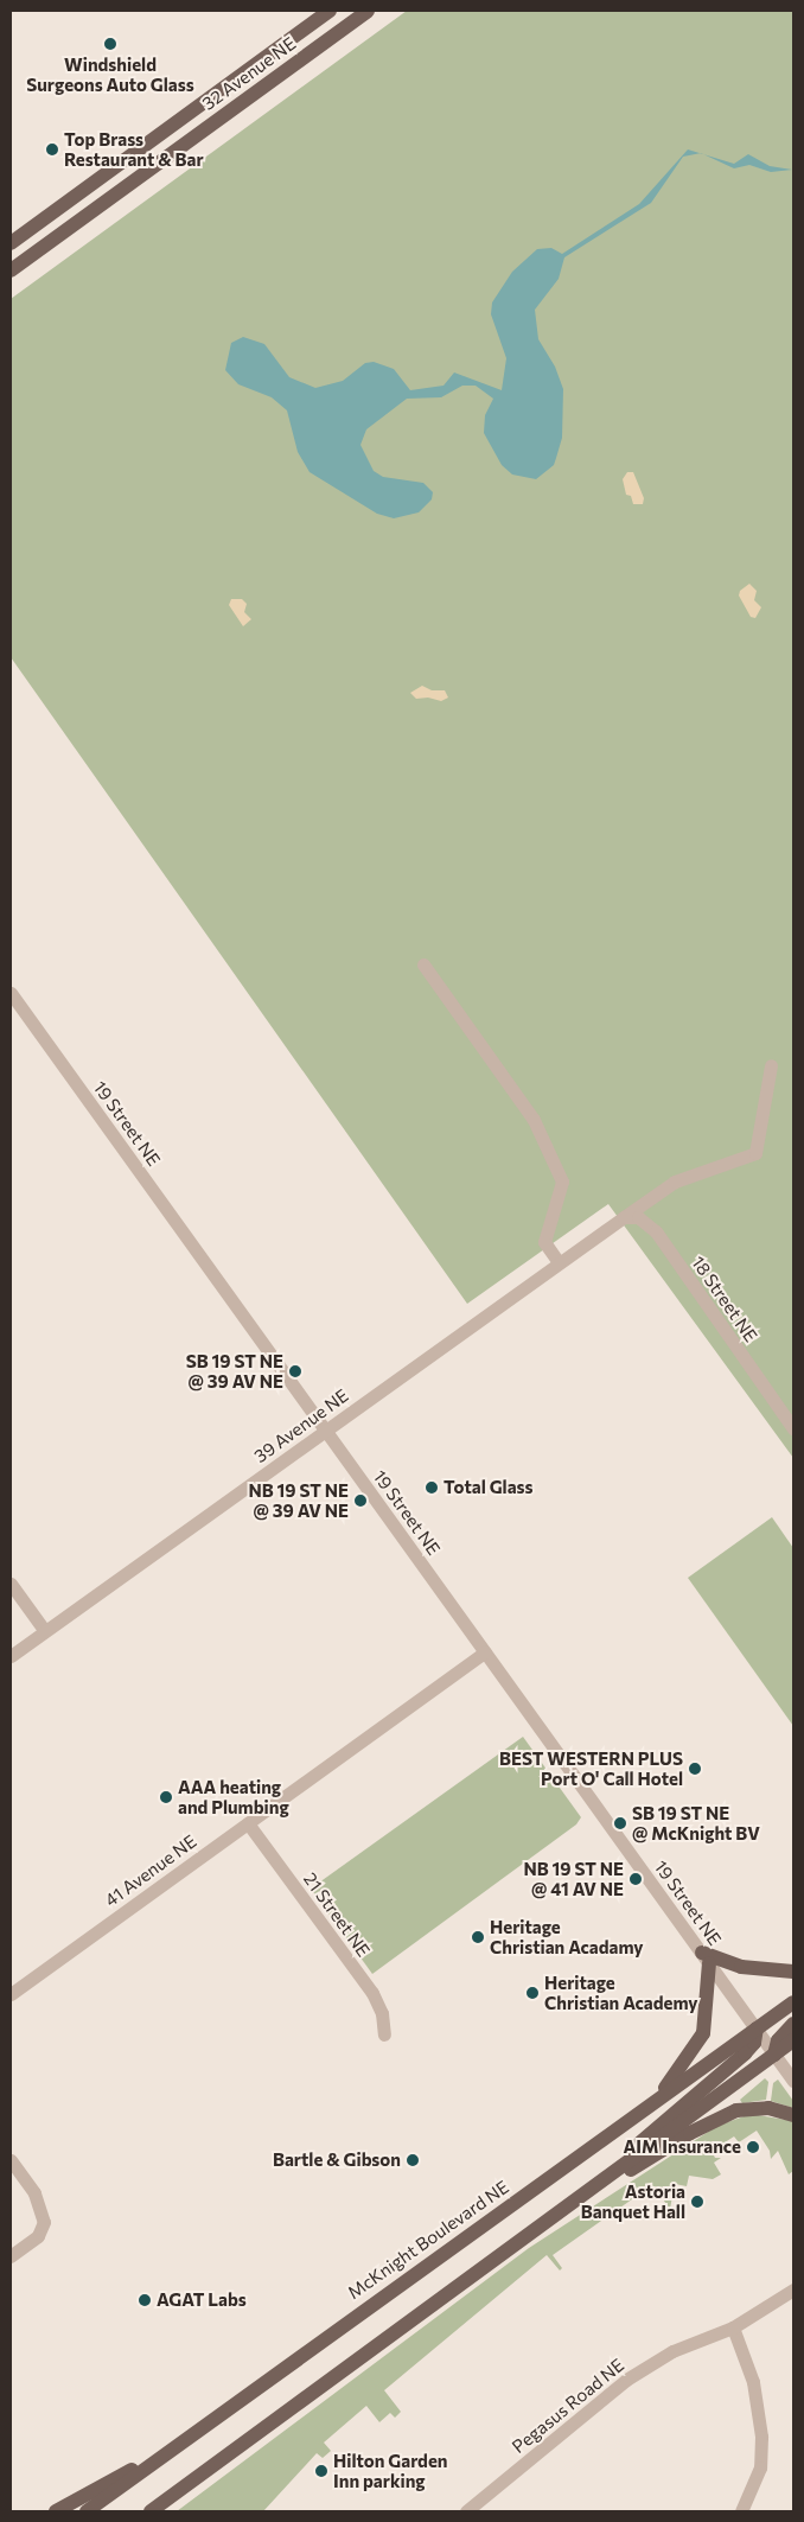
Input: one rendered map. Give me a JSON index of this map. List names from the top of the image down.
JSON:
{
  "streets": {
    "main road": ["32 Avenue NE", "McKnight Boulevard NE"],
    "street": [
      "19 Street NE",
      "18 Street NE",
      "39 Avenue NE",
      "41 Avenue NE",
      "21 Street NE",
      "Pegasus Road NE"
    ]
  },
  "crossings": [
    ["19 Street NE", "39 Avenue NE"],
    ["19 Street NE", "41 Avenue NE"],
    ["19 Street NE", "McKnight Boulevard NE"],
    ["18 Street NE", "39 Avenue NE"],
    ["41 Avenue NE", "21 Street NE"]
  ],
  "places": [
    "Windshield Surgeons Auto Glass",
    "Top Brass Restaurant & Bar",
    "SB 19 ST NE @ 39 AV NE",
    "Total Glass",
    "NB 19 ST NE @ 39 AV NE",
    "BEST WESTERN PLUS Port O' Call Hotel",
    "AAA heating and Plumbing",
    "SB 19 ST NE @ McKnight BV",
    "NB 19 ST NE @ 41 AV NE",
    "Heritage Christian Acadamy",
    "Heritage Christian Academy",
    "AIM Insurance",
    "Bartle & Gibson",
    "Astoria Banquet Hall",
    "AGAT Labs",
    "Hilton Garden Inn parking"
  ]
}
